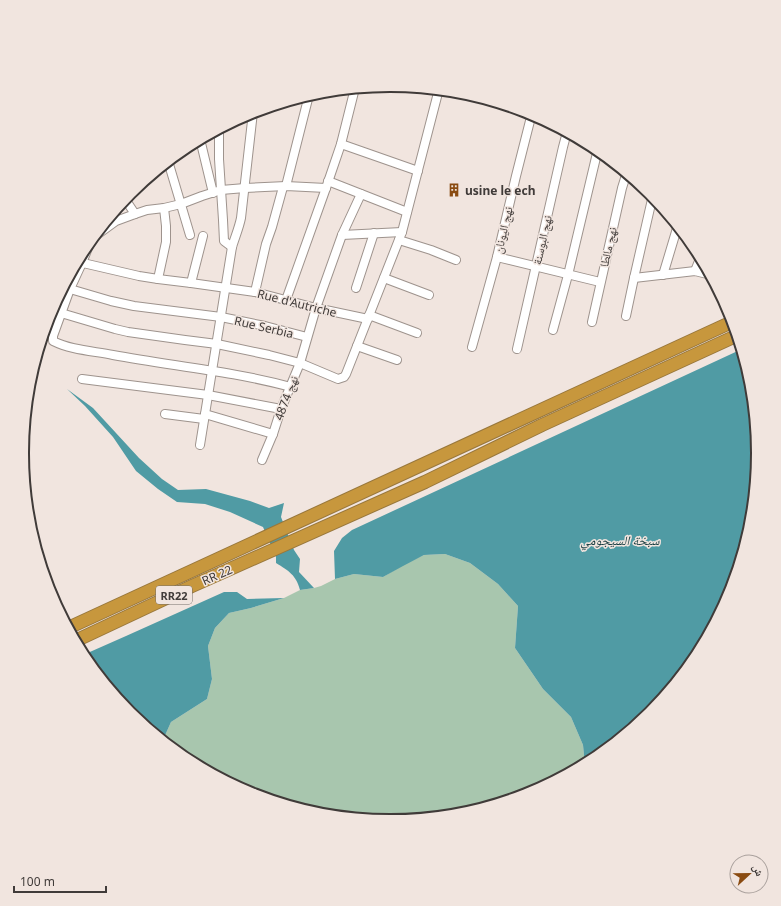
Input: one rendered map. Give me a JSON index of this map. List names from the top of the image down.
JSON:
{
  "streets": {
    "highway": ["RR 22", "RR22"],
    "street": [
      "نهج اليونان",
      "نهج البوسنة",
      "نهج مالطا",
      "Rue d'Autriche",
      "Rue Serbia",
      "نهج 4874"
    ]
  },
  "crossings": [
    ["Rue d'Autriche", "نهج 4874"],
    ["Rue Serbia", "نهج 4874"]
  ],
  "water": ["سبخة السيجومي"],
  "places": {
    "building": ["usine le ech"]
  },
  "scale_bar": "100 m",
  "north": "right"
}
